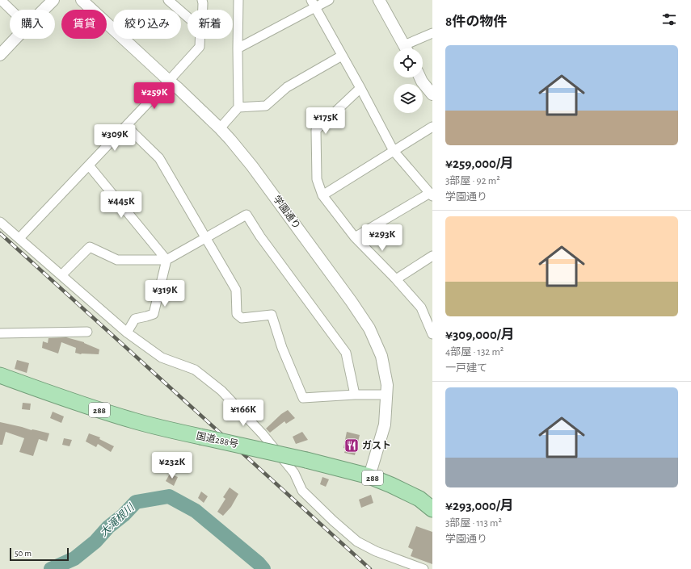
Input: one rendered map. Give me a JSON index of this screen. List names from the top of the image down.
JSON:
{
  "streets": {
    "highway": ["288", "国道288号"],
    "street": ["学園通り"]
  },
  "crossings": [
    ["学園通り", "国道288号"]
  ],
  "water": ["大滝根川"],
  "places": {
    "restaurant": ["ガスト"]
  },
  "scale_bar": "50 m",
  "page": {
    "heading": "8件の物件",
    "chip": [
      "購入",
      "賃貸",
      "絞り込み",
      "新着"
    ],
    "list": [
      {
        "name": "¥259,000/月",
        "note": "3部屋 · 92 m² · 学園通り"
      },
      {
        "name": "¥309,000/月",
        "note": "4部屋 · 132 m² · 一戸建て"
      },
      {
        "name": "¥293,000/月",
        "note": "3部屋 · 113 m² · 学園通り"
      }
    ],
    "price": [
      "¥259K",
      "¥175K",
      "¥309K",
      "¥445K",
      "¥293K",
      "¥319K",
      "¥166K",
      "¥232K"
    ],
    "scale": "50 m"
  }
}
